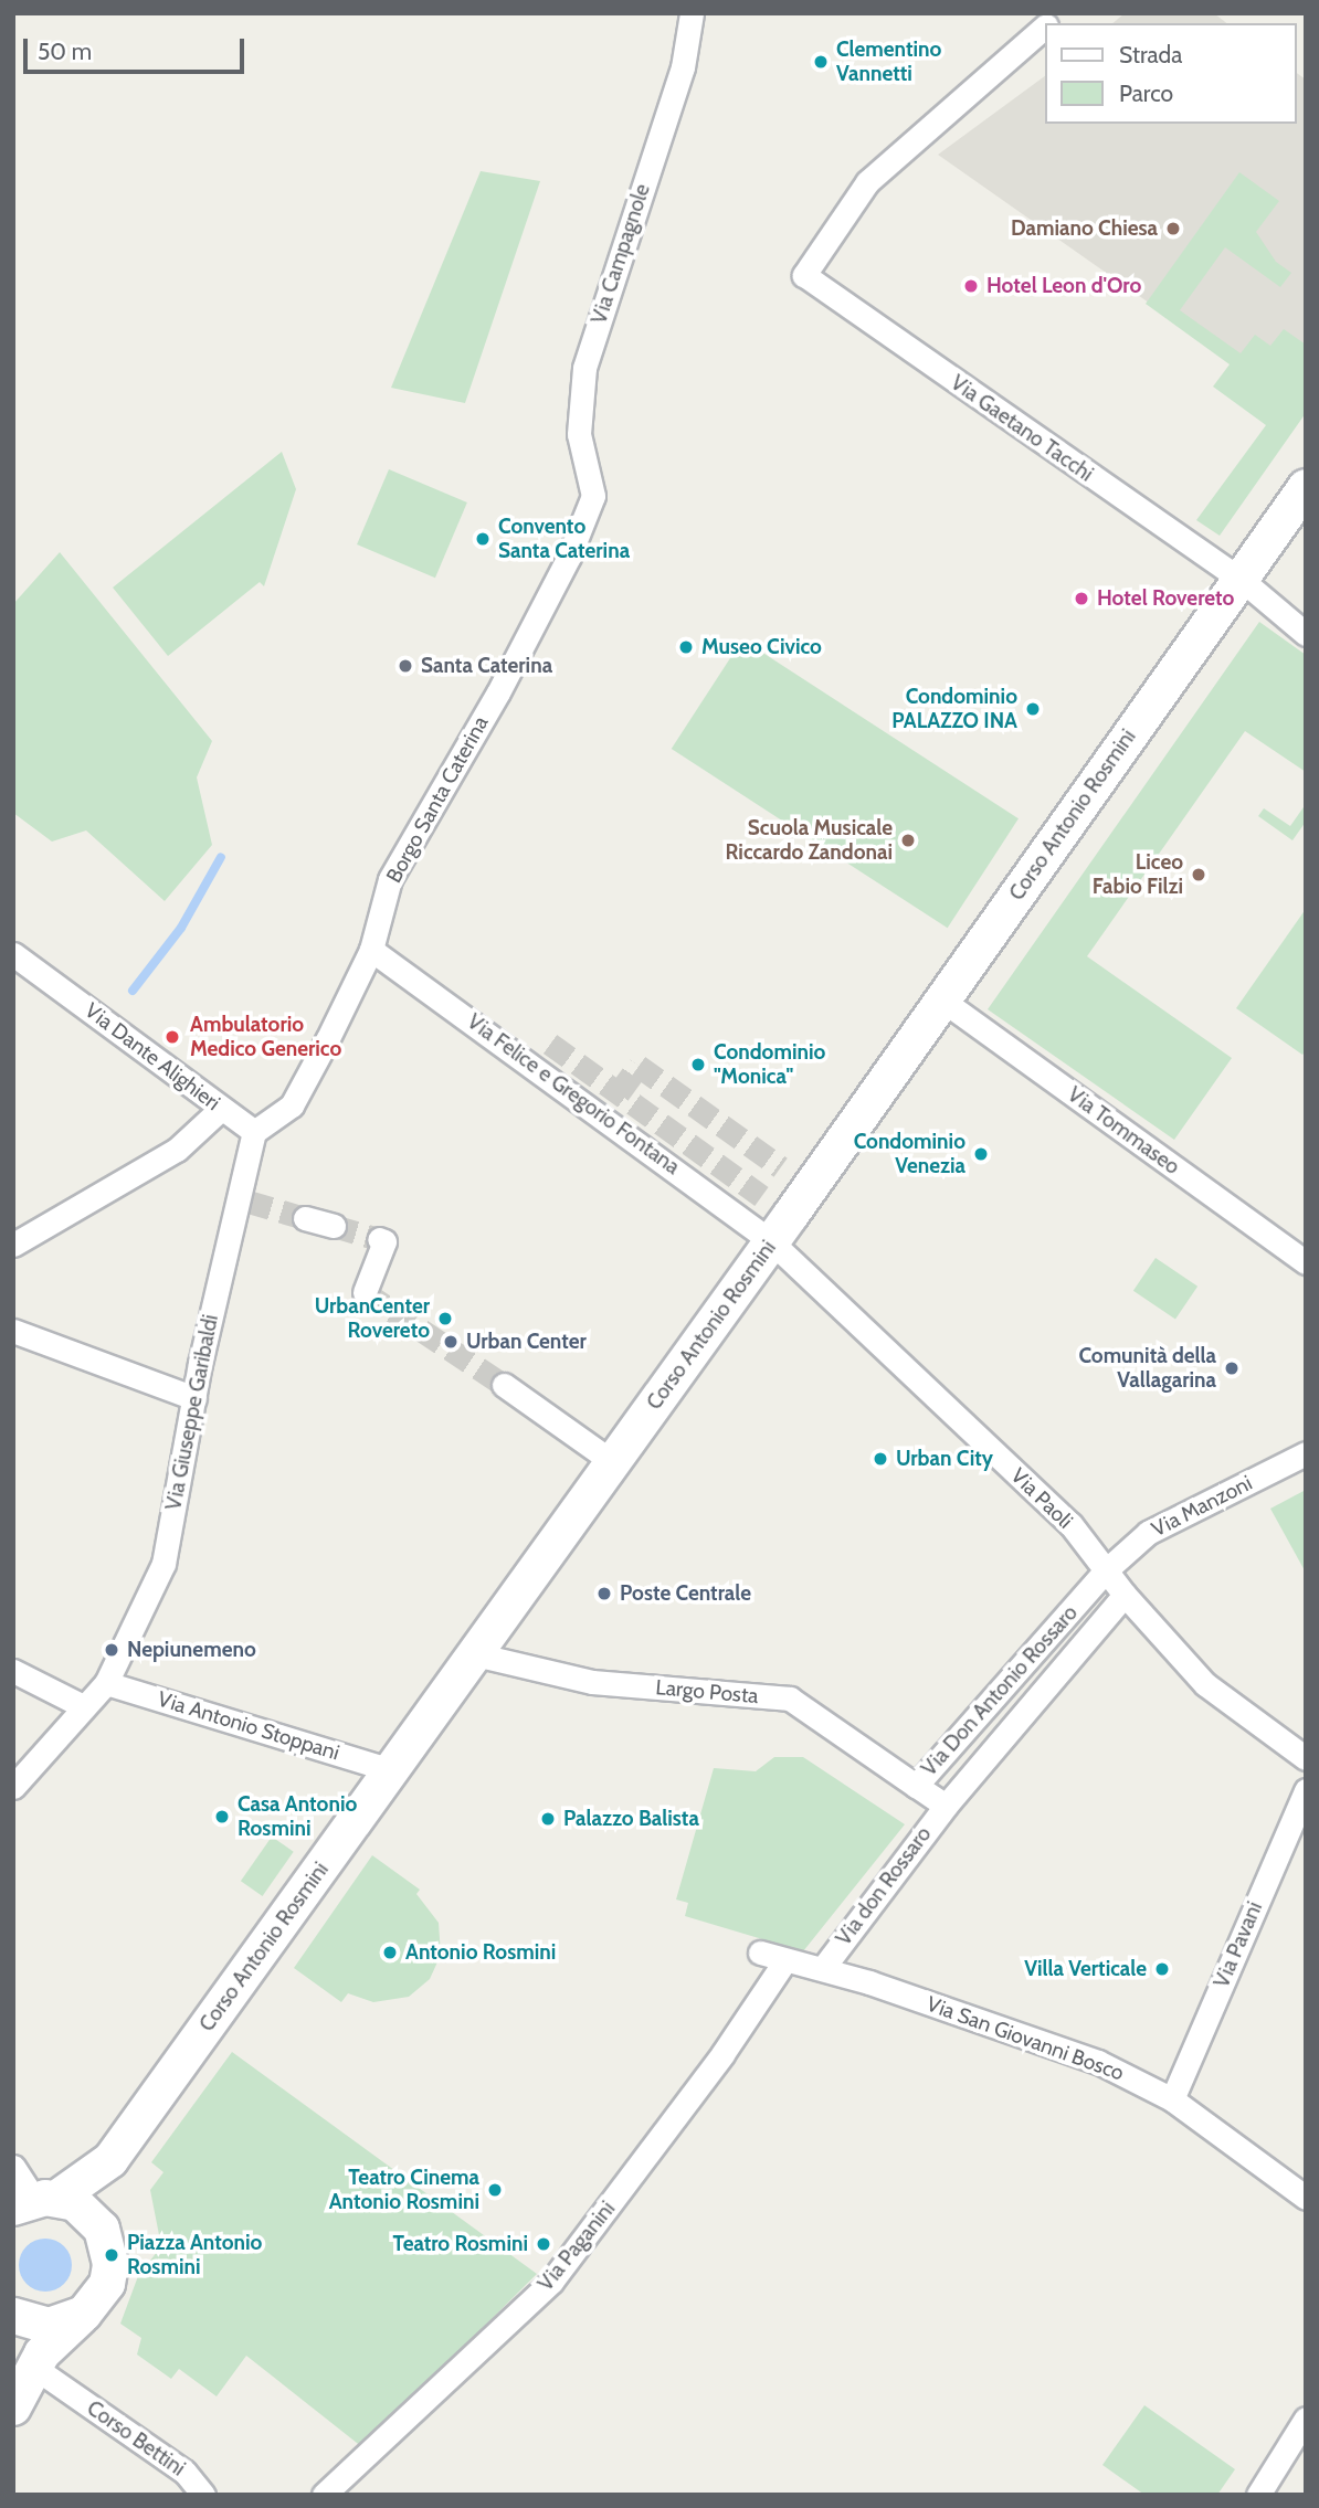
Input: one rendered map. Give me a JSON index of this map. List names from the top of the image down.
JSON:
{
  "streets": {
    "main road": ["Corso Antonio Rosmini"],
    "street": [
      "Via Campagnole",
      "Via Gaetano Tacchi",
      "Borgo Santa Caterina",
      "Via Dante Alighieri",
      "Via Felice e Gregorio Fontana",
      "Via Tommaseo",
      "Via Giuseppe Garibaldi",
      "Via Paoli",
      "Via Manzoni",
      "Via Don Antonio Rossaro",
      "Largo Posta",
      "Via Antonio Stoppani",
      "Via don Rossaro",
      "Via Pavani",
      "Via San Giovanni Bosco",
      "Via Paganini",
      "Corso Bettini"
    ]
  },
  "crossings": [
    ["Via Campagnole", "Borgo Santa Caterina"],
    ["Via Gaetano Tacchi", "Corso Antonio Rosmini"],
    ["Borgo Santa Caterina", "Via Dante Alighieri"],
    ["Borgo Santa Caterina", "Via Felice e Gregorio Fontana"],
    ["Borgo Santa Caterina", "Via Giuseppe Garibaldi"],
    ["Corso Antonio Rosmini", "Via Felice e Gregorio Fontana"],
    ["Corso Antonio Rosmini", "Via Tommaseo"],
    ["Corso Antonio Rosmini", "Via Paoli"],
    ["Corso Antonio Rosmini", "Largo Posta"],
    ["Corso Antonio Rosmini", "Via Antonio Stoppani"],
    ["Via Dante Alighieri", "Via Giuseppe Garibaldi"],
    ["Via Felice e Gregorio Fontana", "Via Paoli"],
    ["Via Giuseppe Garibaldi", "Via Antonio Stoppani"],
    ["Via Paoli", "Via Manzoni"],
    ["Via Paoli", "Via Don Antonio Rossaro"],
    ["Via Manzoni", "Via Don Antonio Rossaro"],
    ["Via Don Antonio Rossaro", "Largo Posta"],
    ["Via Don Antonio Rossaro", "Via don Rossaro"],
    ["Via don Rossaro", "Via San Giovanni Bosco"],
    ["Via Pavani", "Via San Giovanni Bosco"],
    ["Via San Giovanni Bosco", "Via Paganini"]
  ],
  "places": [
    "Clementino Vannetti",
    "Damiano Chiesa",
    "Hotel Leon d'Oro",
    "Convento Santa Caterina",
    "Hotel Rovereto",
    "Museo Civico",
    "Santa Caterina",
    "Condominio PALAZZO INA",
    "Scuola Musicale Riccardo Zandonai",
    "Liceo Fabio Filzi",
    "Ambulatorio Medico Generico",
    "Condominio \"Monica\"",
    "Condominio Venezia",
    "UrbanCenter Rovereto",
    "Urban Center",
    "Comunità della Vallagarina",
    "Urban City",
    "Poste Centrale",
    "Nepiunemeno",
    "Casa Antonio Rosmini",
    "Palazzo Balista",
    "Antonio Rosmini",
    "Villa Verticale",
    "Teatro Cinema Antonio Rosmini",
    "Teatro Rosmini",
    "Piazza Antonio Rosmini"
  ],
  "legend": ["Strada", "Parco"],
  "scale_bar": "50 m"
}
